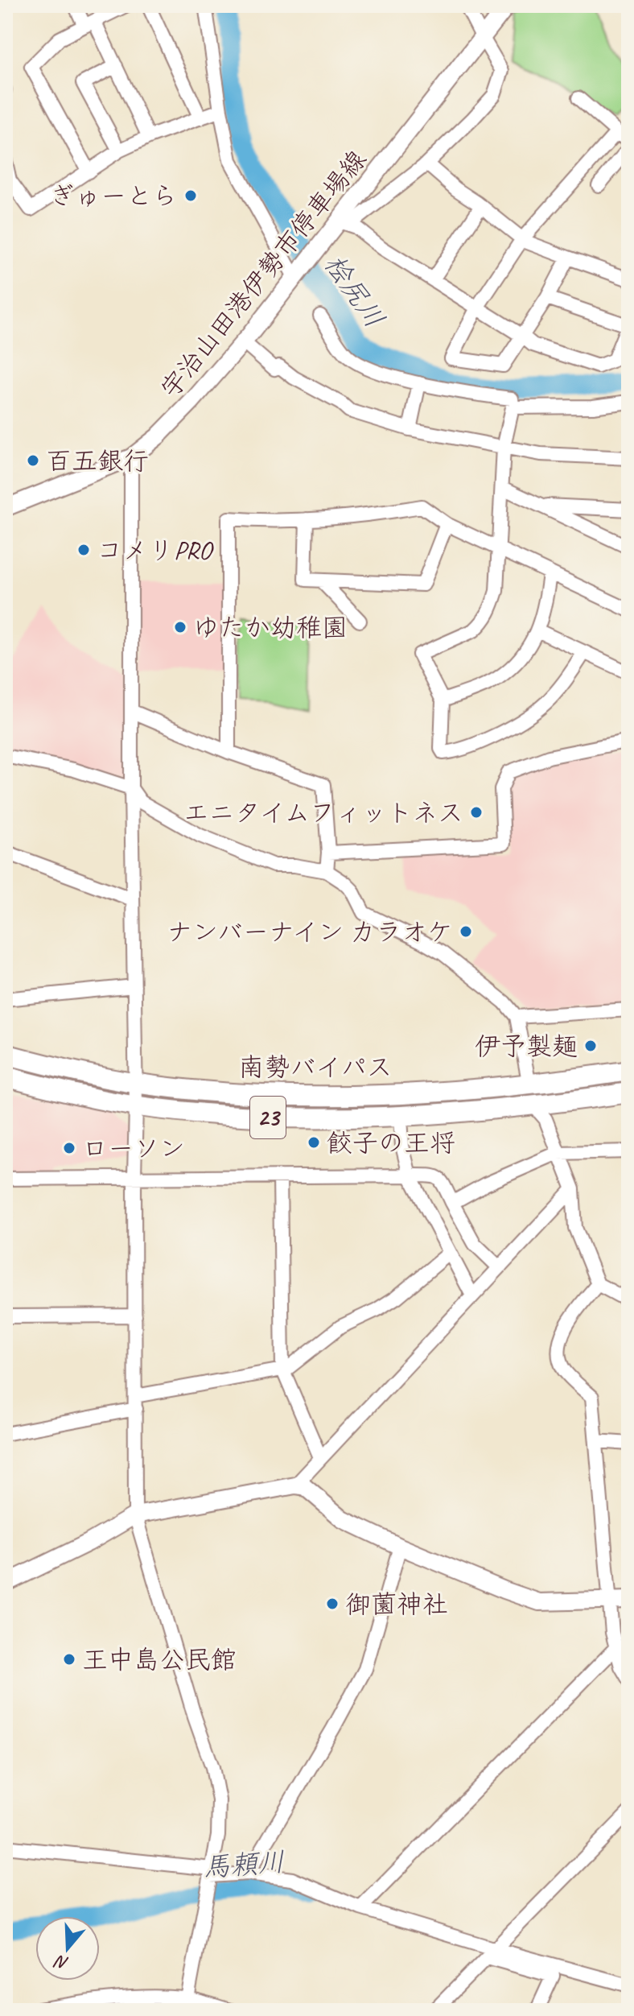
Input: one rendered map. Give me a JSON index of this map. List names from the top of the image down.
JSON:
{
  "streets": {
    "highway": ["南勢バイパス", "23"],
    "main road": ["宇治山田港伊勢市停車場線"]
  },
  "water": ["桧尻川", "馬頼川"],
  "places": [
    "ぎゅーとら",
    "百五銀行",
    "コメリPRO",
    "ゆたか幼稚園",
    "エニタイムフィットネス",
    "ナンバーナイン カラオケ",
    "伊予製麺",
    "餃子の王将",
    "ローソン",
    "御薗神社",
    "王中島公民館"
  ],
  "north": "bottom"
}
